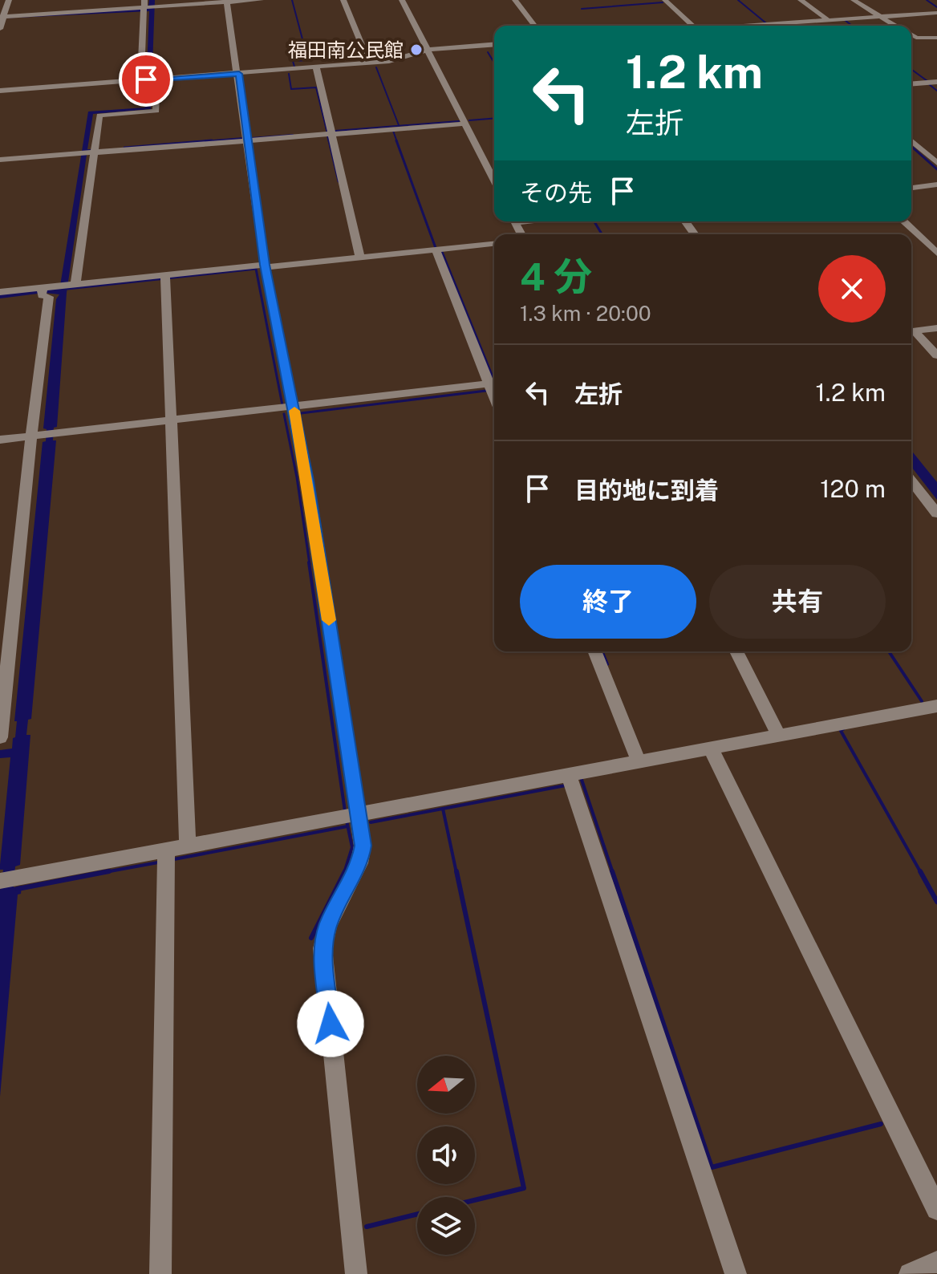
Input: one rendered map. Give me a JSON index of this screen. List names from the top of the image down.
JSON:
{
  "places": ["福田南公民館"],
  "north": "left",
  "page": {
    "turn": ["1.2 km", "左折"],
    "then": "その先",
    "heading": ["4 分", "1.3 km · 20:00"],
    "list": [
      {
        "name": "左折",
        "value": "1.2 km"
      },
      {
        "name": "目的地に到着",
        "value": "120 m"
      }
    ],
    "buttons": ["終了", "共有"]
  }
}
